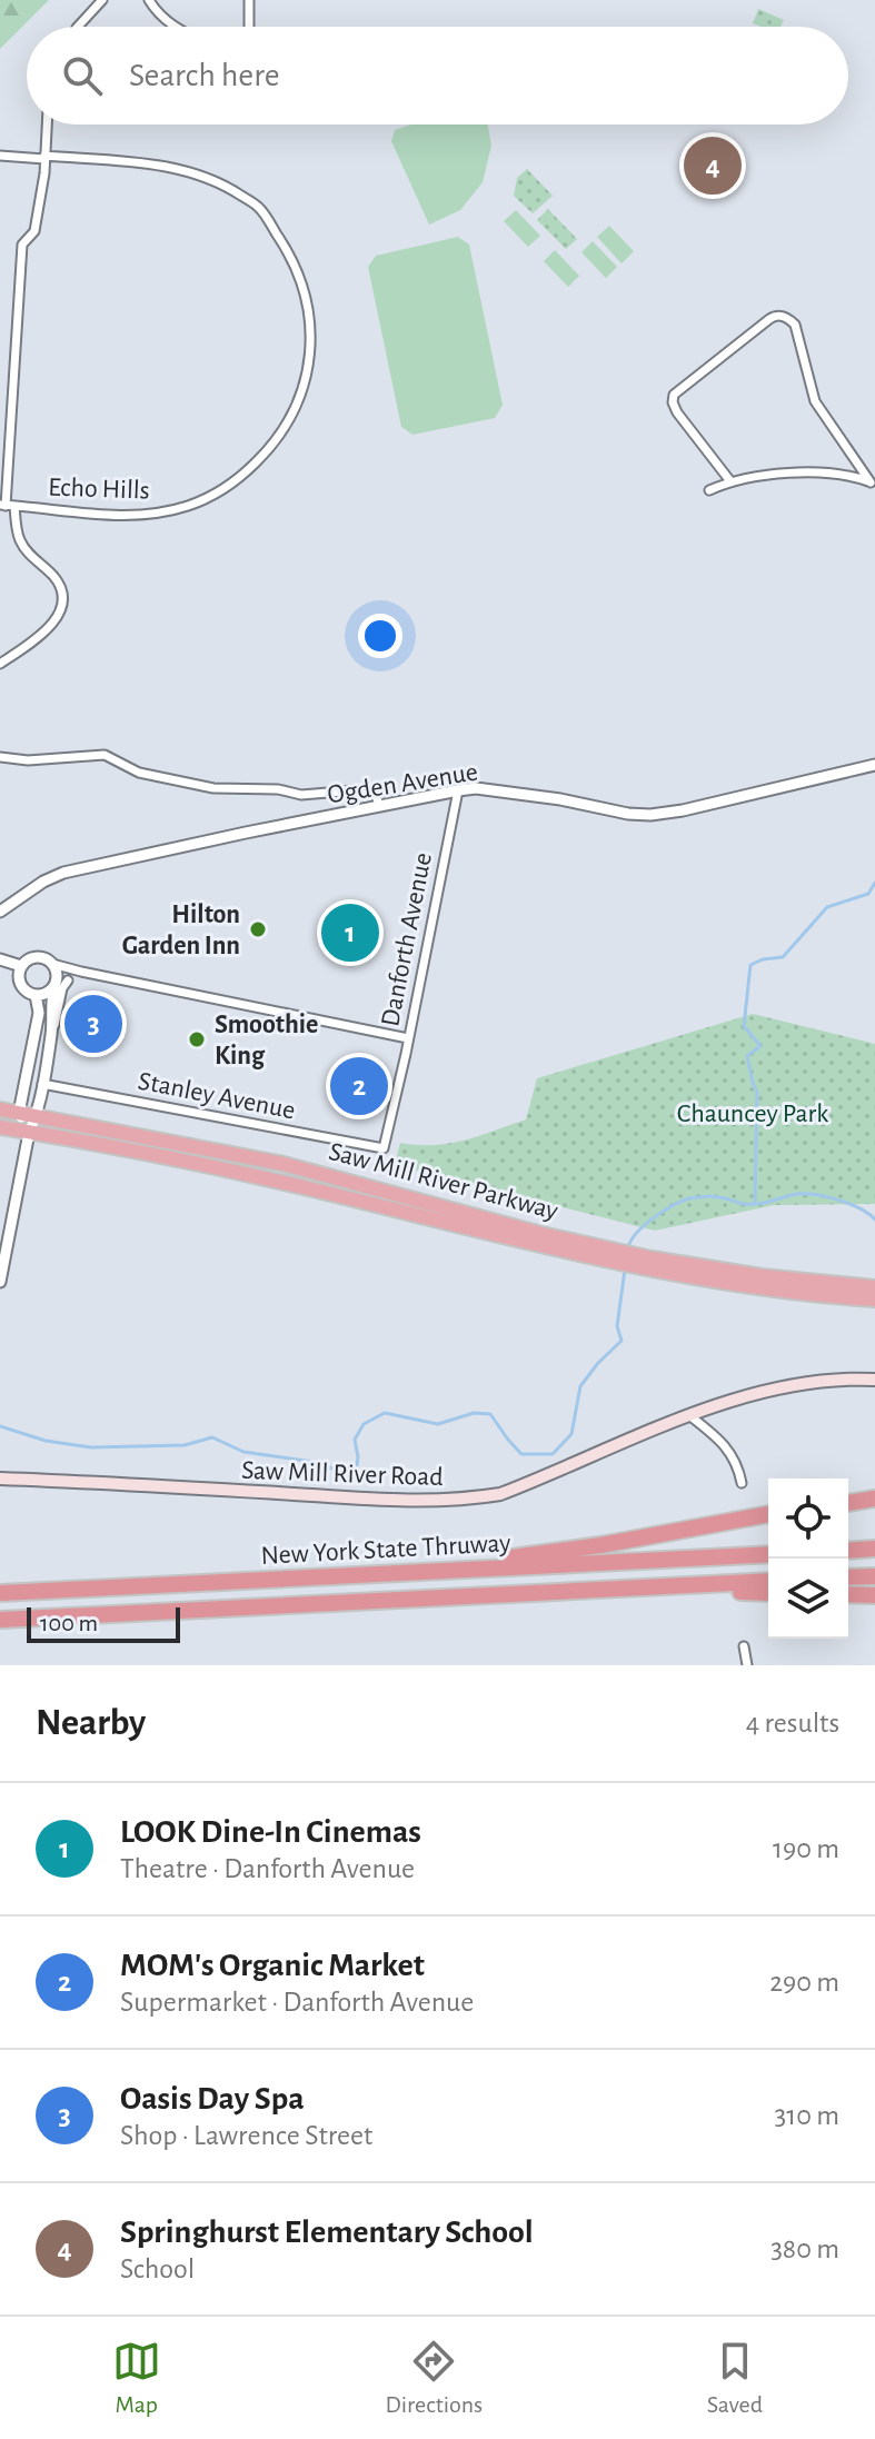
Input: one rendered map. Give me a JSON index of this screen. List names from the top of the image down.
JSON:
{
  "streets": {
    "highway": ["Saw Mill River Parkway", "New York State Thruway"],
    "main road": ["Saw Mill River Road"],
    "street": [
      "Echo Hills",
      "Ogden Avenue",
      "Danforth Avenue",
      "Stanley Avenue"
    ]
  },
  "crossings": [
    ["Ogden Avenue", "Danforth Avenue"],
    ["Danforth Avenue", "Stanley Avenue"]
  ],
  "parks": ["Chauncey Park"],
  "places": ["Hilton Garden Inn", "Smoothie King"],
  "scale_bar": "100 m",
  "page": {
    "search": "Search here",
    "pins": [
      "4",
      "1",
      "3",
      "2"
    ],
    "scale": "100 m",
    "heading": ["Nearby", "4 results"],
    "list": [
      {
        "mark": "1",
        "name": "LOOK Dine-In Cinemas",
        "note": "Theatre · Danforth Avenue",
        "value": "190 m"
      },
      {
        "mark": "2",
        "name": "MOM's Organic Market",
        "note": "Supermarket · Danforth Avenue",
        "value": "290 m"
      },
      {
        "mark": "3",
        "name": "Oasis Day Spa",
        "note": "Shop · Lawrence Street",
        "value": "310 m"
      },
      {
        "mark": "4",
        "name": "Springhurst Elementary School",
        "note": "School",
        "value": "380 m"
      }
    ],
    "nav": ["Map", "Directions", "Saved"]
  }
}
